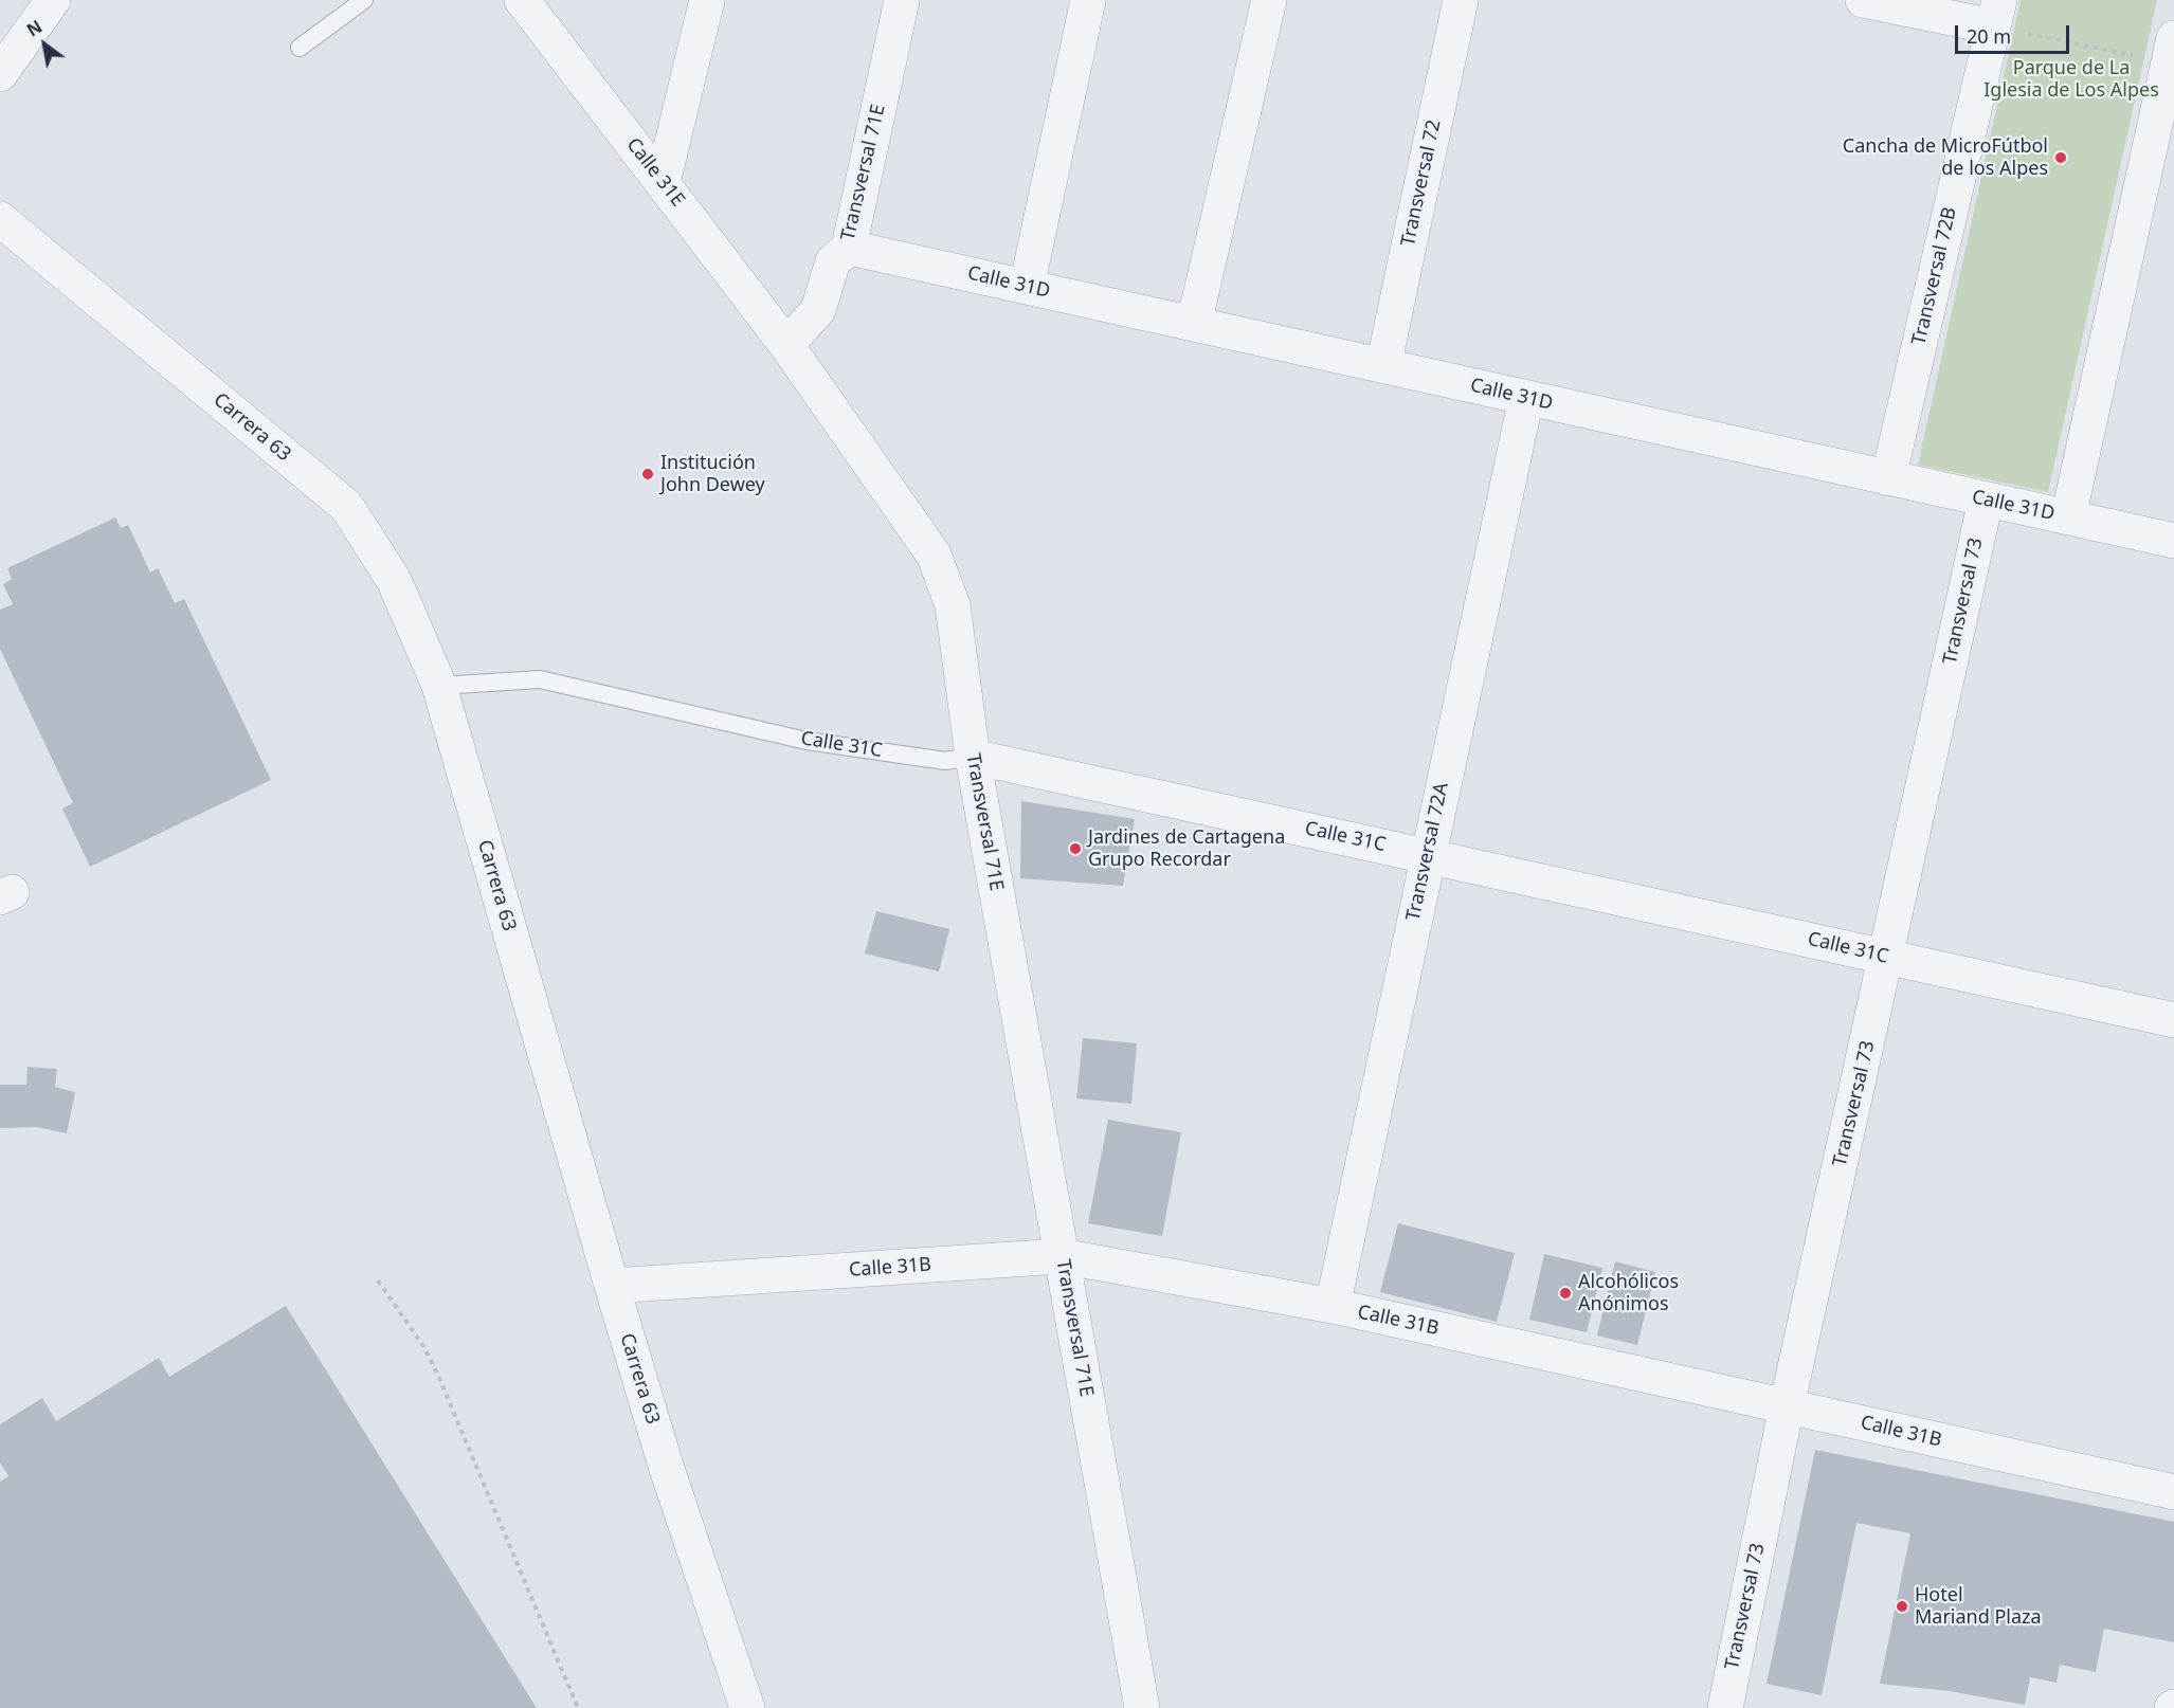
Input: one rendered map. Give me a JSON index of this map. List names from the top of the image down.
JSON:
{
  "streets": {
    "street": [
      "Calle 31E",
      "Transversal 71E",
      "Transversal 72",
      "Transversal 72B",
      "Calle 31D",
      "Carrera 63",
      "Transversal 73",
      "Calle 31C",
      "Transversal 72A",
      "Calle 31B"
    ]
  },
  "crossings": [
    ["Calle 31E", "Transversal 71E"],
    ["Transversal 71E", "Calle 31D"],
    ["Transversal 71E", "Calle 31C"],
    ["Transversal 71E", "Calle 31B"],
    ["Transversal 72", "Calle 31D"],
    ["Transversal 72B", "Calle 31D"],
    ["Calle 31D", "Transversal 73"],
    ["Calle 31D", "Transversal 72A"],
    ["Carrera 63", "Calle 31C"],
    ["Carrera 63", "Calle 31B"],
    ["Transversal 73", "Calle 31C"],
    ["Transversal 73", "Calle 31B"],
    ["Calle 31C", "Transversal 72A"],
    ["Transversal 72A", "Calle 31B"]
  ],
  "parks": ["Parque de La Iglesia de Los Alpes"],
  "places": [
    "Cancha de MicroFútbol de los Alpes",
    "Institución John Dewey",
    "Jardines de Cartagena Grupo Recordar",
    "Alcohólicos Anónimos",
    "Hotel Mariand Plaza"
  ],
  "scale_bar": "20 m",
  "north": "top left"
}
